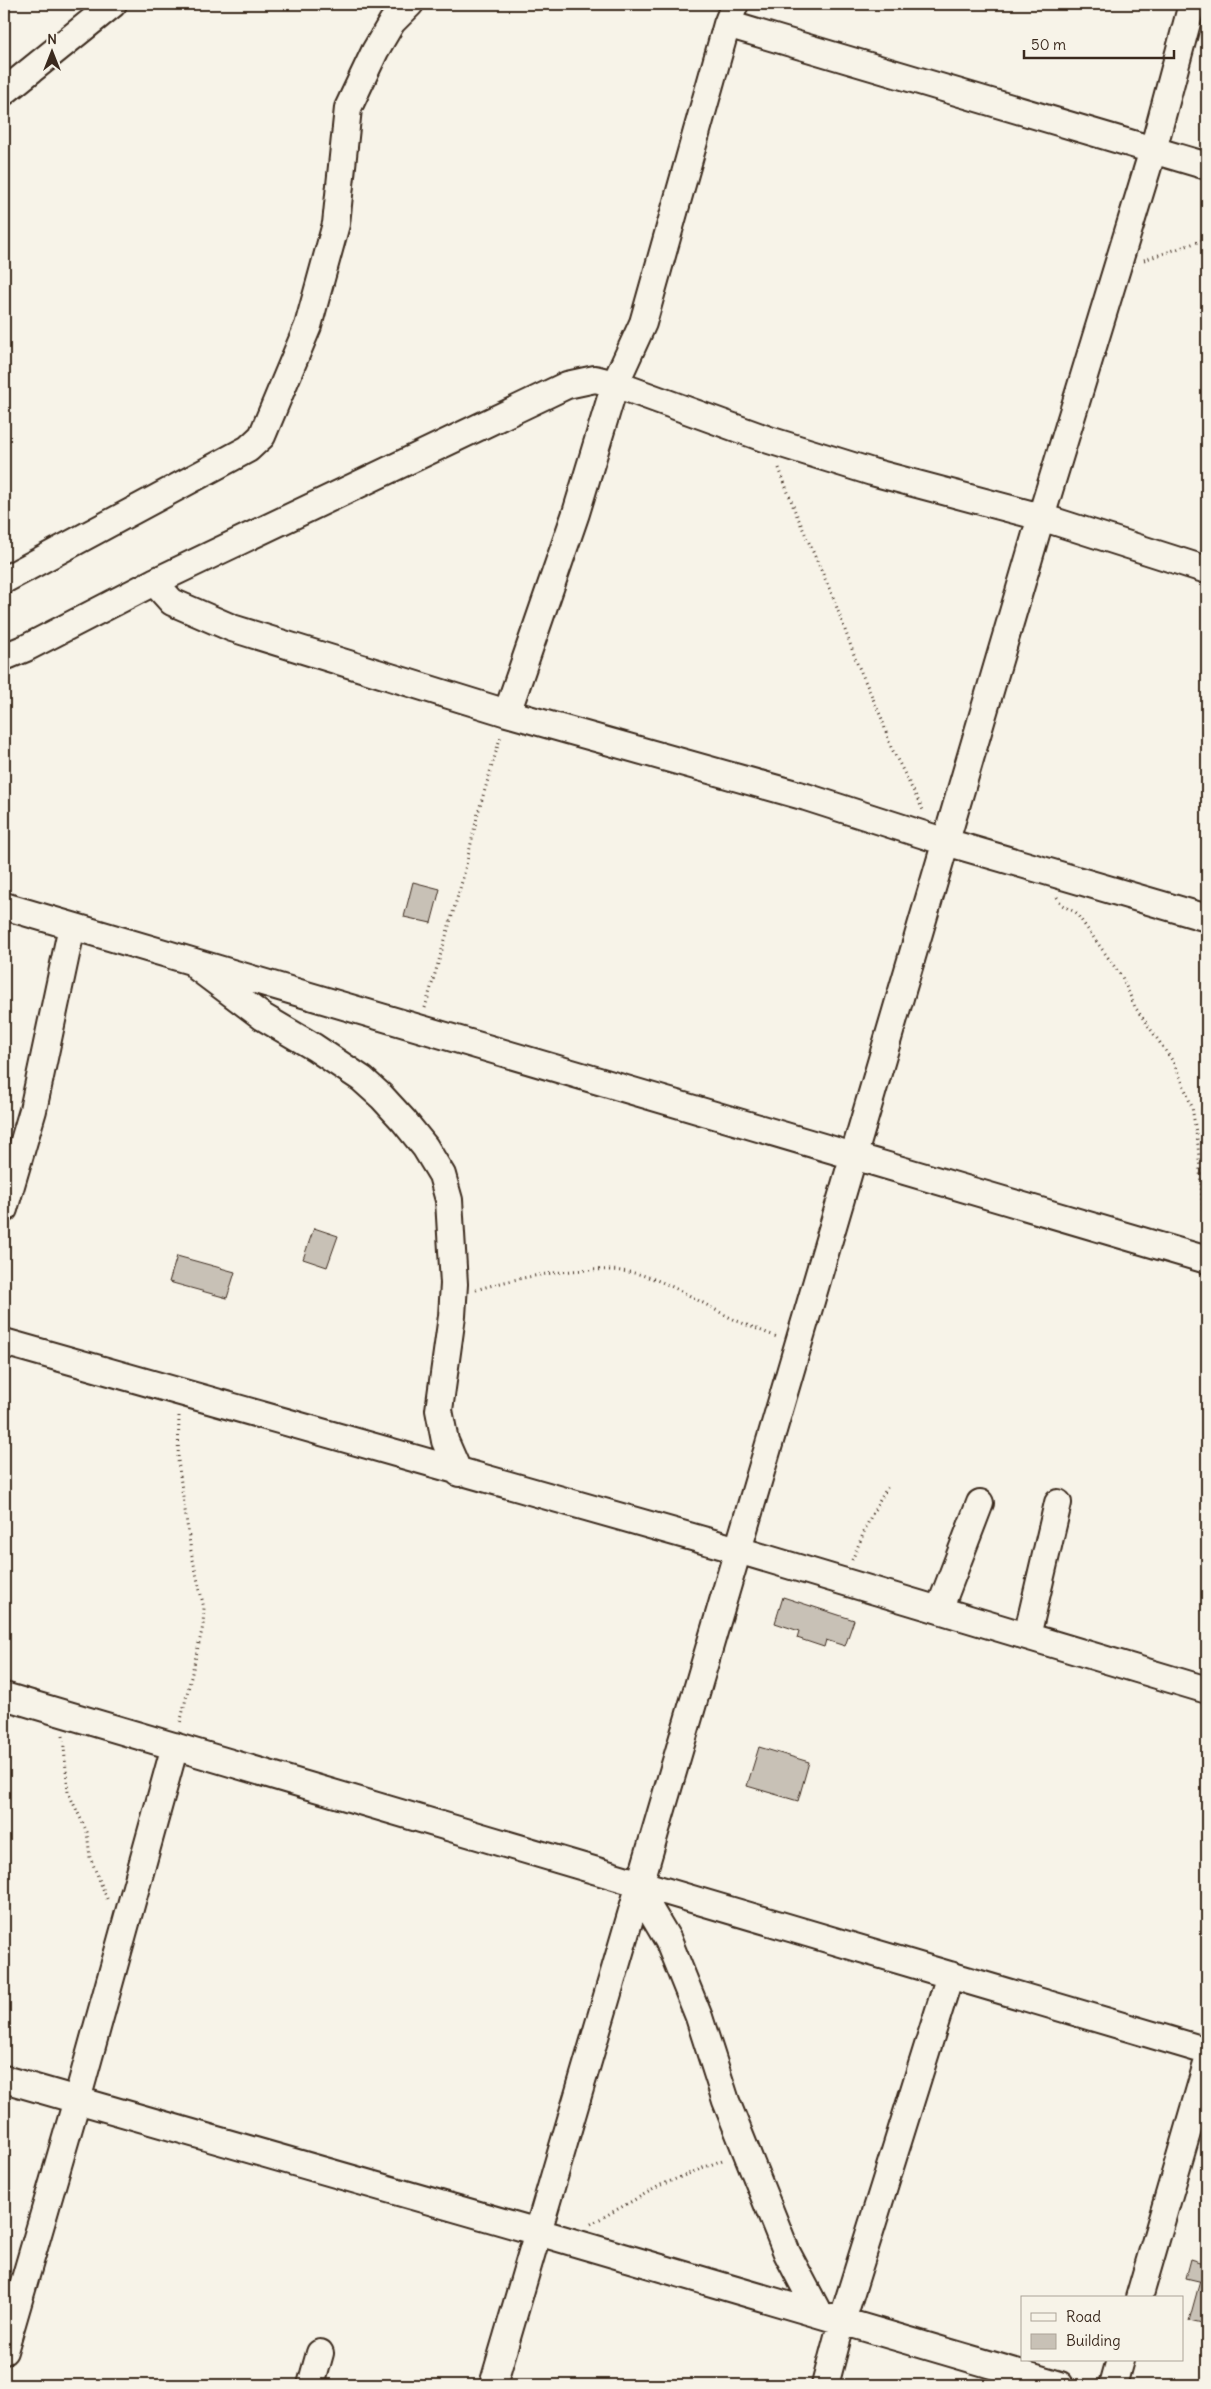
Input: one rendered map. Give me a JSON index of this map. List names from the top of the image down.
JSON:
{
  "legend": ["Road", "Building"],
  "scale_bar": "50 m",
  "north": "top"
}
